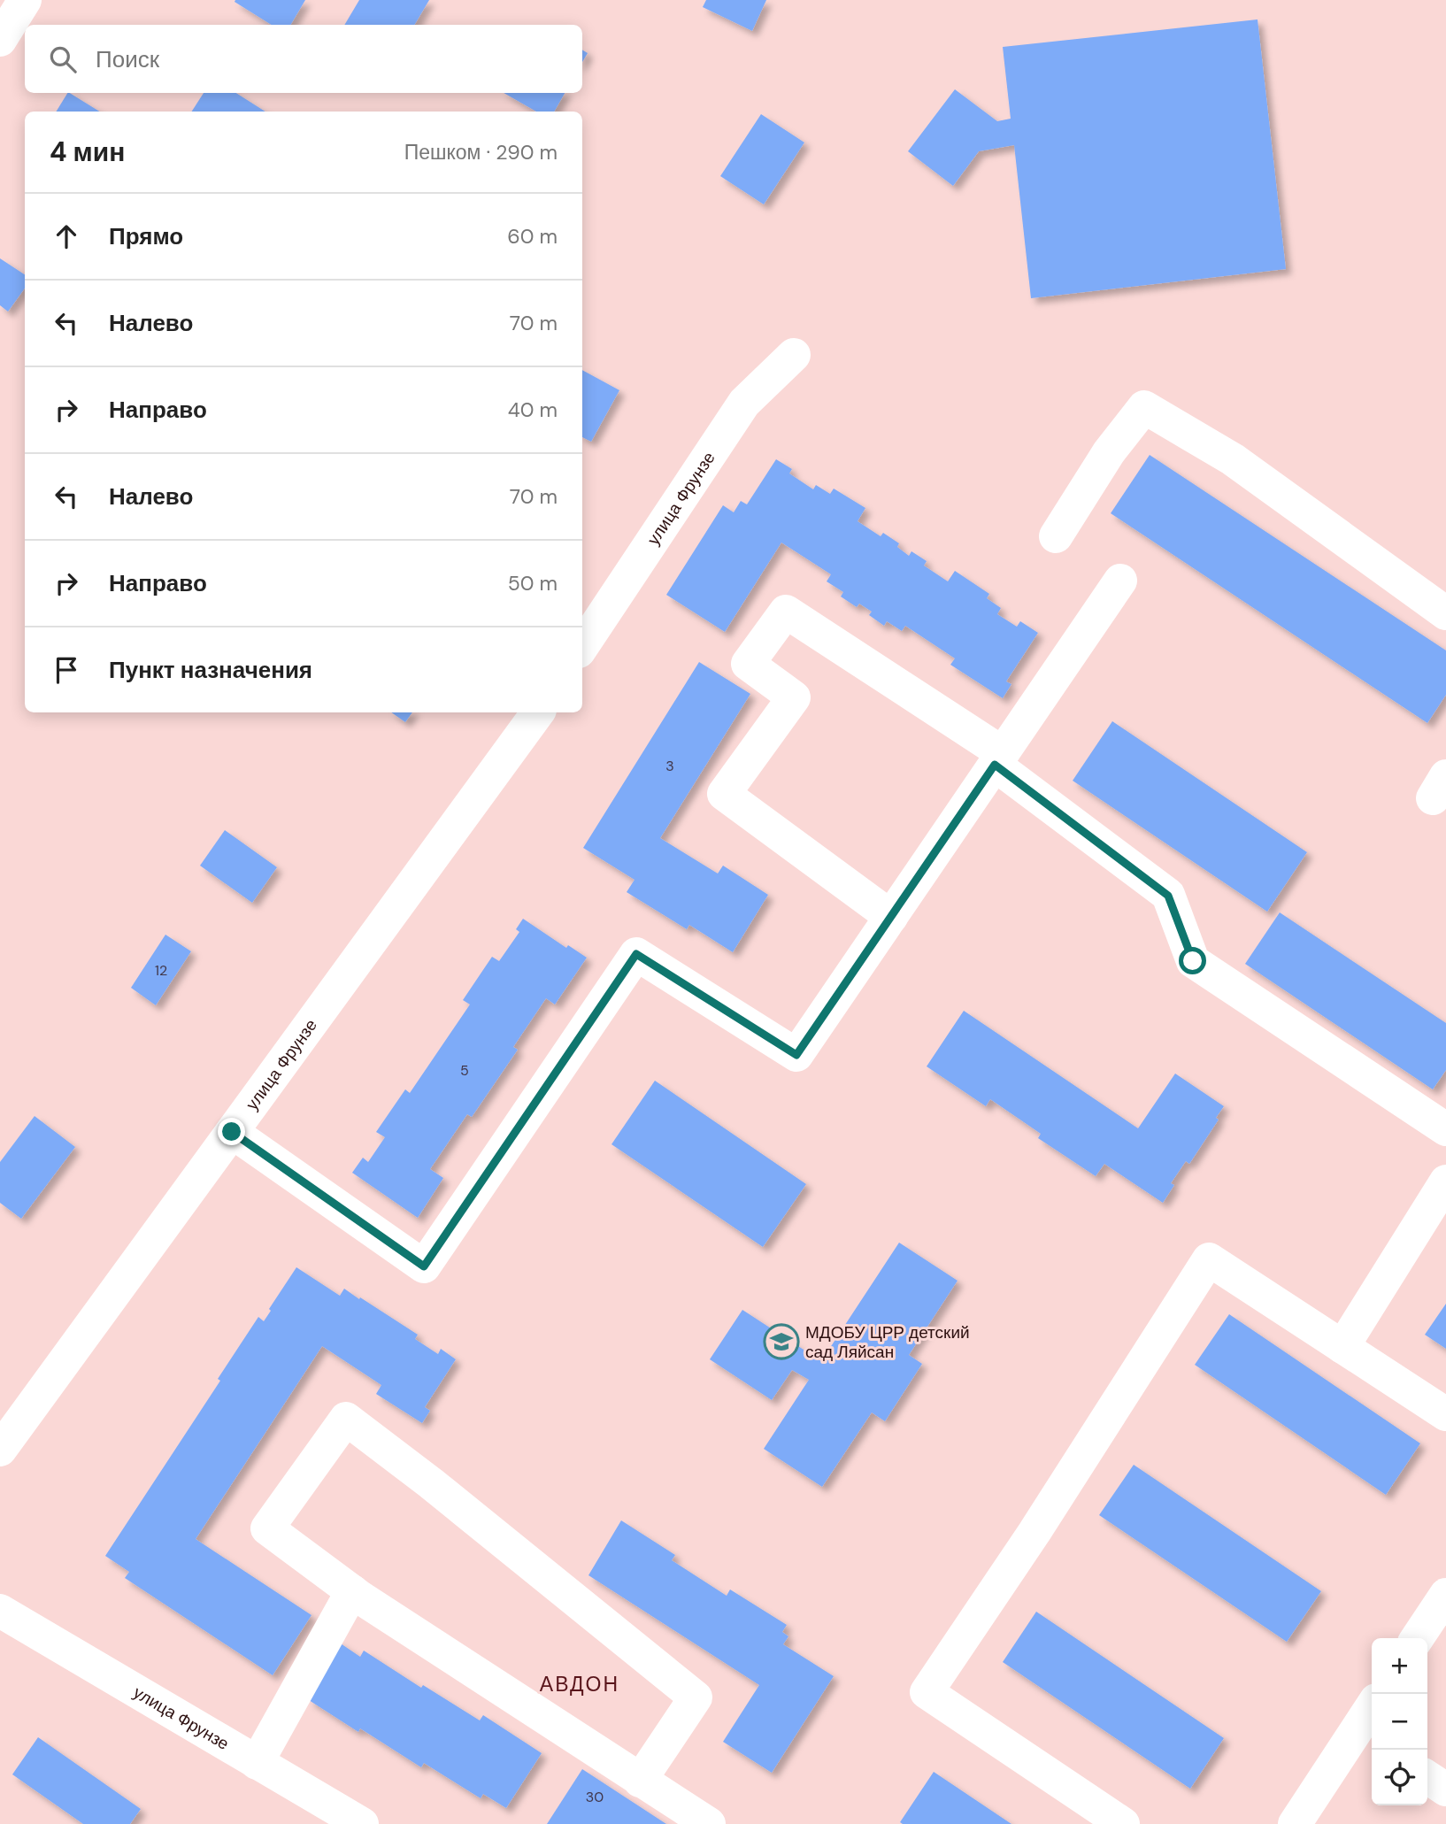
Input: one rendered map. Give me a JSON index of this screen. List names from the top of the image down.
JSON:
{
  "streets": {
    "street": ["улица Фрунзе"]
  },
  "districts": ["АВДОН"],
  "places": {
    "school or university": ["МДОБУ ЦРР детский сад Ляйсан"]
  },
  "house_numbers": [
    "3",
    "12",
    "5",
    "30"
  ],
  "page": {
    "search": "Поиск",
    "heading": ["4 мин", "Пешком · 290 m"],
    "list": [
      ["Прямо", "60 m"],
      ["Налево", "70 m"],
      ["Направо", "40 m"],
      ["Налево", "70 m"],
      ["Направо", "50 m"],
      "Пункт назначения"
    ],
    "map_buttons": ["+", "−"]
  }
}
